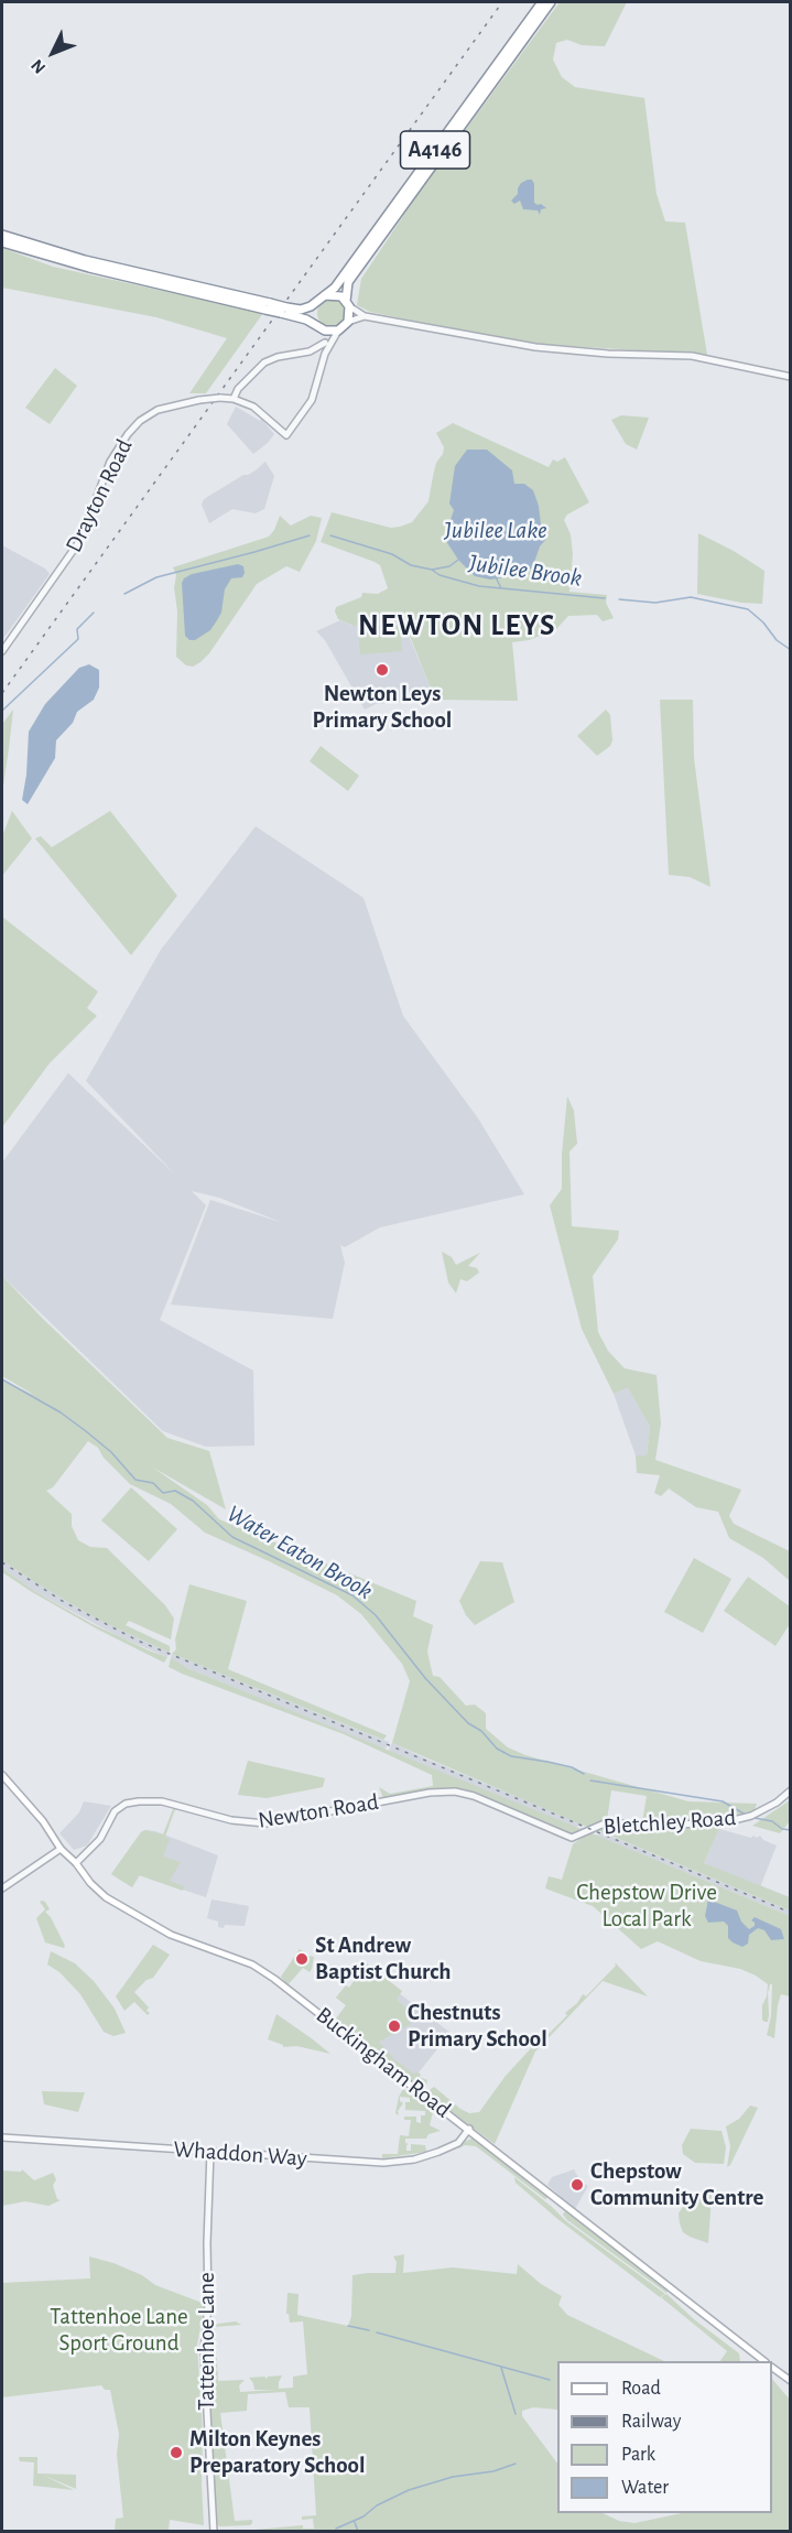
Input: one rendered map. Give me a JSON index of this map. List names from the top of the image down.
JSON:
{
  "streets": {
    "highway": ["A4146"],
    "main road": ["Buckingham Road"],
    "street": [
      "Drayton Road",
      "Newton Road",
      "Bletchley Road",
      "Whaddon Way",
      "Tattenhoe Lane"
    ]
  },
  "crossings": [
    ["Newton Road", "Bletchley Road"],
    ["Newton Road", "Buckingham Road"],
    ["Buckingham Road", "Whaddon Way"],
    ["Whaddon Way", "Tattenhoe Lane"]
  ],
  "districts": ["NEWTON LEYS"],
  "water": ["Jubilee Lake", "Jubilee Brook", "Water Eaton Brook"],
  "parks": ["Chepstow Drive Local Park", "Tattenhoe Lane Sport Ground"],
  "places": [
    "Newton Leys Primary School",
    "St Andrew Baptist Church",
    "Chestnuts Primary School",
    "Chepstow Community Centre",
    "Milton Keynes Preparatory School"
  ],
  "legend": [
    "Road",
    "Railway",
    "Park",
    "Water"
  ],
  "north": "bottom left"
}
